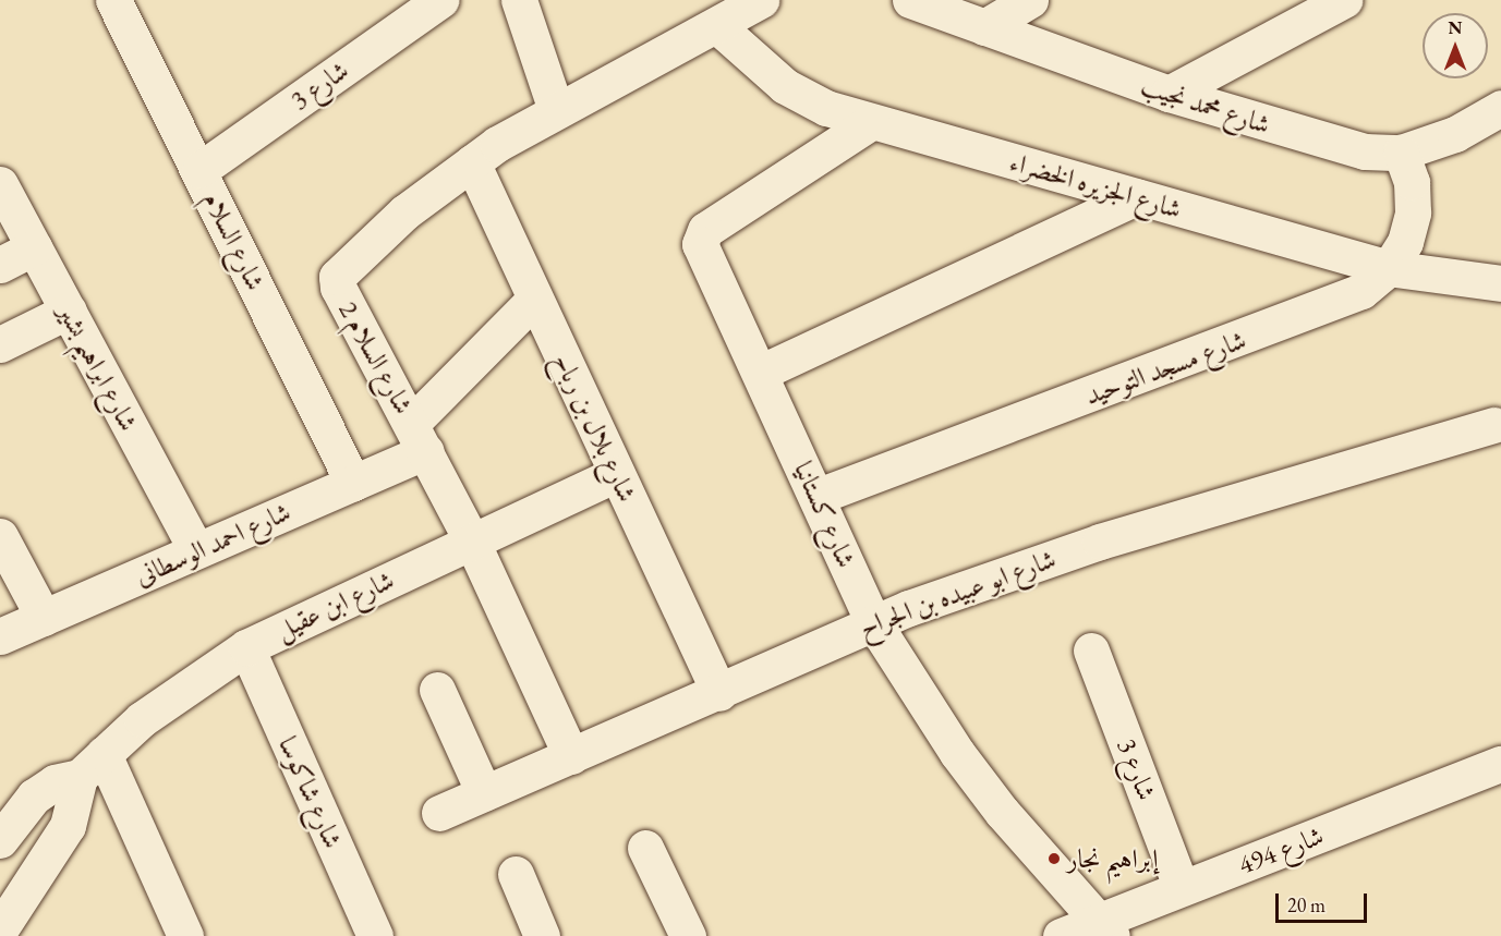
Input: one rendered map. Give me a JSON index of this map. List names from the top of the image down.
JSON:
{
  "streets": {
    "street": [
      "شارع 3",
      "شارع محمد نجيب",
      "شارع الجزيره الخضراء",
      "شارع السلام",
      "شارع السلام 2",
      "شارع ابراهيم بشير",
      "شارع مسجد التوحيد",
      "شارع بلال بن رباح",
      "شارع كستانيا",
      "شارع احمد الوسطانى",
      "شارع ابو عبيده بن الجراح",
      "شارع ابن عقيل",
      "شارع شاكوسا",
      "شارع 494"
    ]
  },
  "crossings": [
    ["شارع 3", "شارع السلام"],
    ["شارع 3", "شارع 494"],
    ["شارع محمد نجيب", "شارع مسجد التوحيد"],
    ["شارع الجزيره الخضراء", "شارع السلام 2"],
    ["شارع الجزيره الخضراء", "شارع مسجد التوحيد"],
    ["شارع الجزيره الخضراء", "شارع كستانيا"],
    ["شارع السلام", "شارع احمد الوسطانى"],
    ["شارع السلام 2", "شارع بلال بن رباح"],
    ["شارع السلام 2", "شارع احمد الوسطانى"],
    ["شارع السلام 2", "شارع ابو عبيده بن الجراح"],
    ["شارع السلام 2", "شارع ابن عقيل"],
    ["شارع ابراهيم بشير", "شارع احمد الوسطانى"],
    ["شارع مسجد التوحيد", "شارع كستانيا"],
    ["شارع بلال بن رباح", "شارع ابو عبيده بن الجراح"],
    ["شارع بلال بن رباح", "شارع ابن عقيل"],
    ["شارع كستانيا", "شارع ابو عبيده بن الجراح"],
    ["شارع كستانيا", "شارع 494"],
    ["شارع ابن عقيل", "شارع شاكوسا"]
  ],
  "places": ["إبراهيم نجار"],
  "scale_bar": "20 m",
  "north": "top"
}
